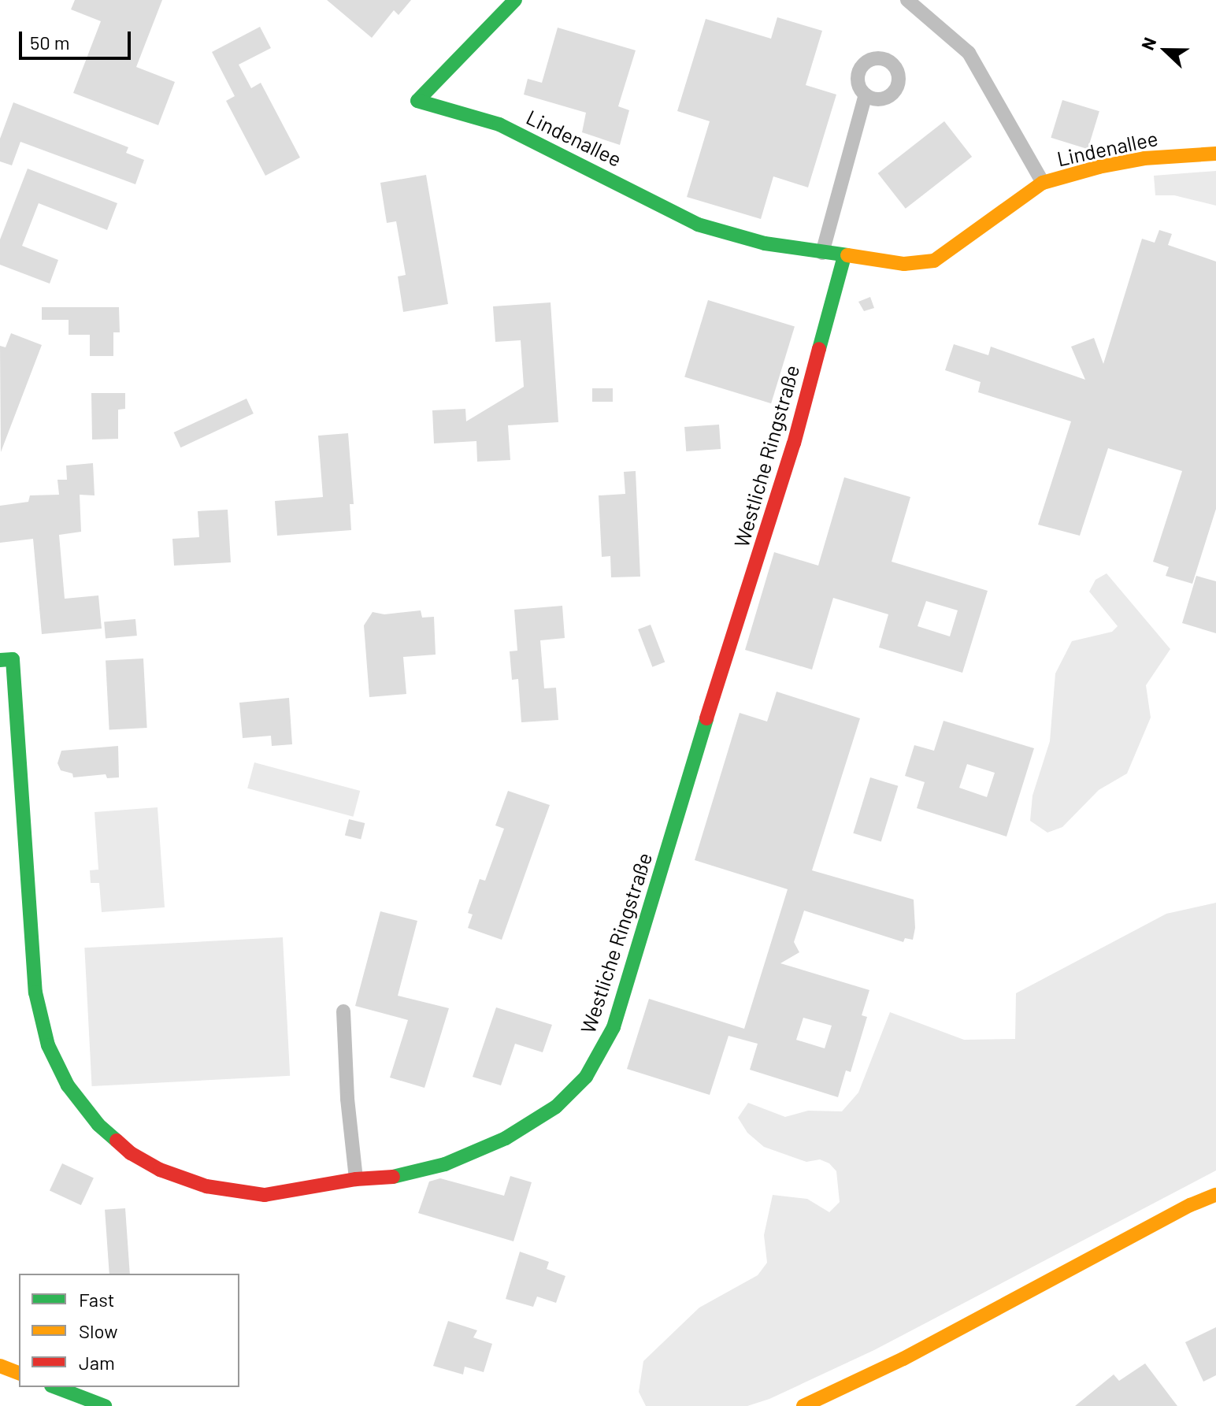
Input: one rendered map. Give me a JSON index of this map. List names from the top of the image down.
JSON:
{
  "streets": {
    "street": ["Lindenallee", "Westliche Ringstraße"]
  },
  "crossings": [
    ["Lindenallee", "Westliche Ringstraße"]
  ],
  "legend": ["Fast", "Slow", "Jam"],
  "scale_bar": "50 m",
  "north": "left"
}
